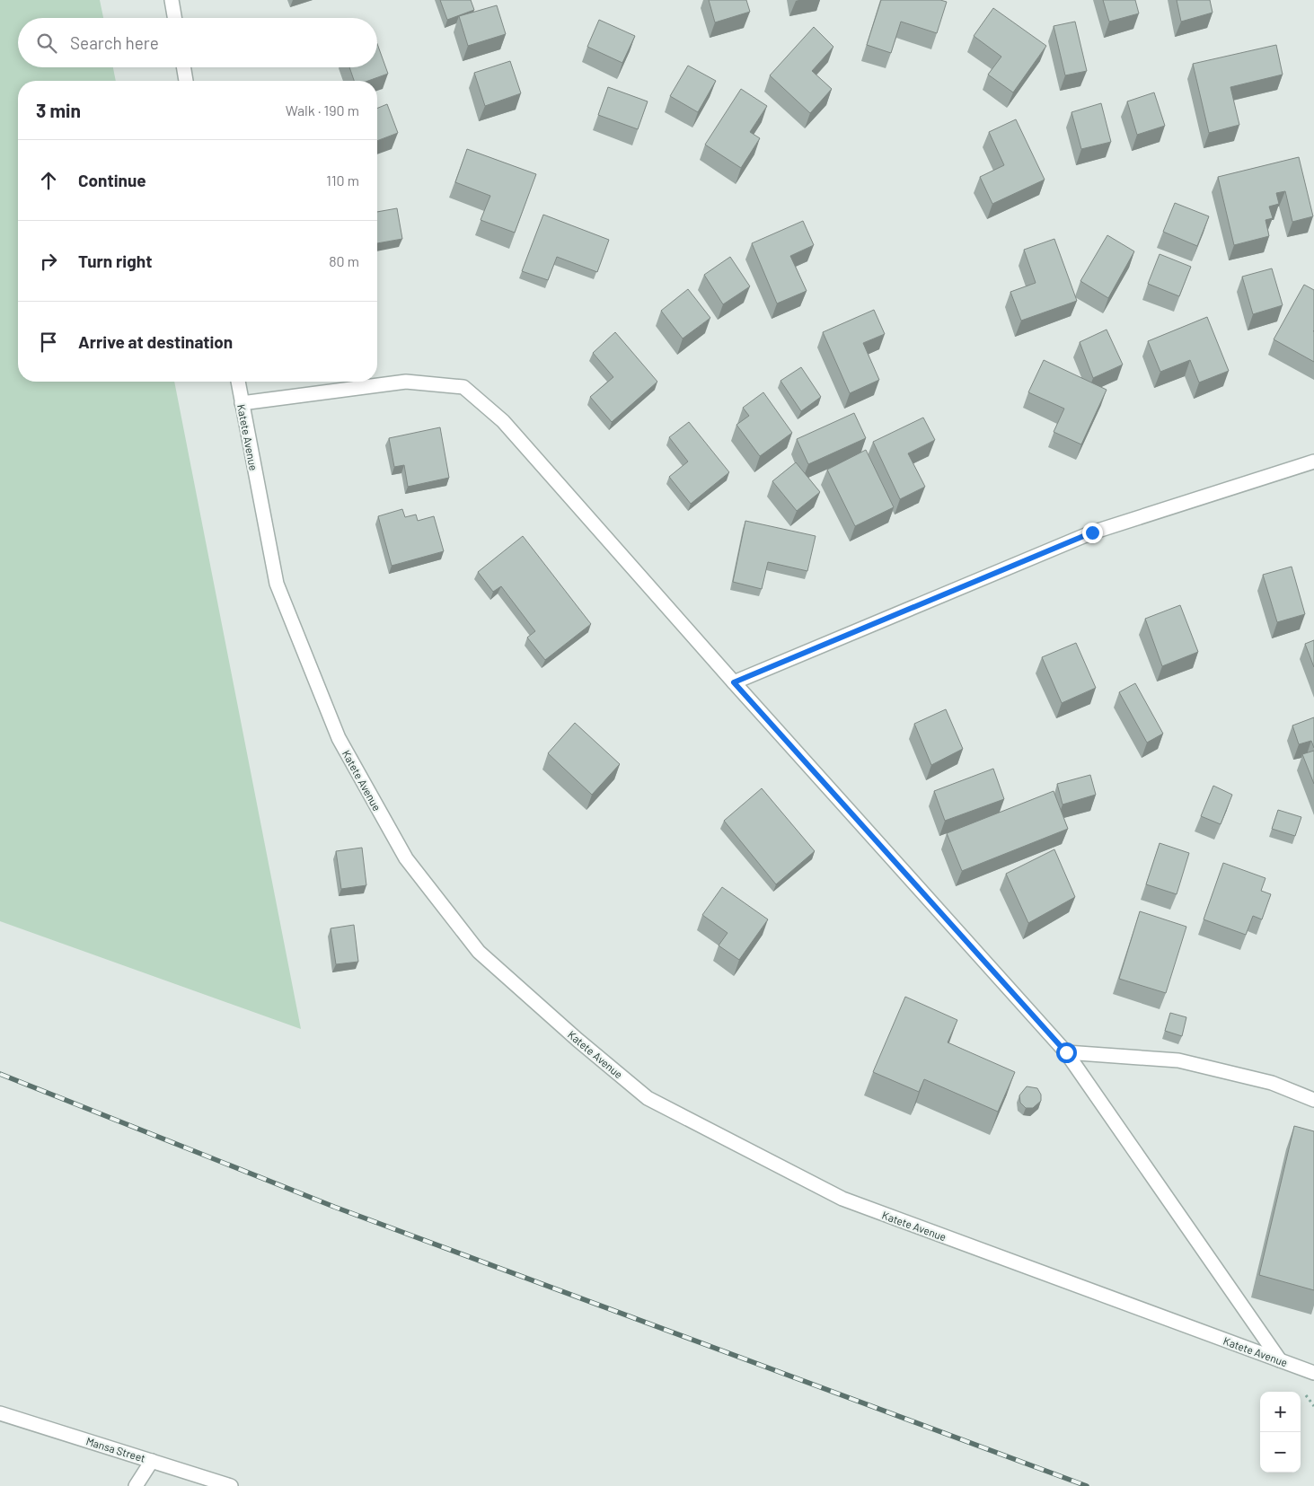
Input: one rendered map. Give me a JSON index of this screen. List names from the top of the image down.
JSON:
{
  "streets": {
    "street": ["Katete Avenue", "Mansa Street"]
  },
  "page": {
    "search": "Search here",
    "heading": ["3 min", "Walk · 190 m"],
    "list": [
      ["Continue", "110 m"],
      ["Turn right", "80 m"],
      "Arrive at destination"
    ],
    "map_buttons": ["+", "−"]
  }
}
